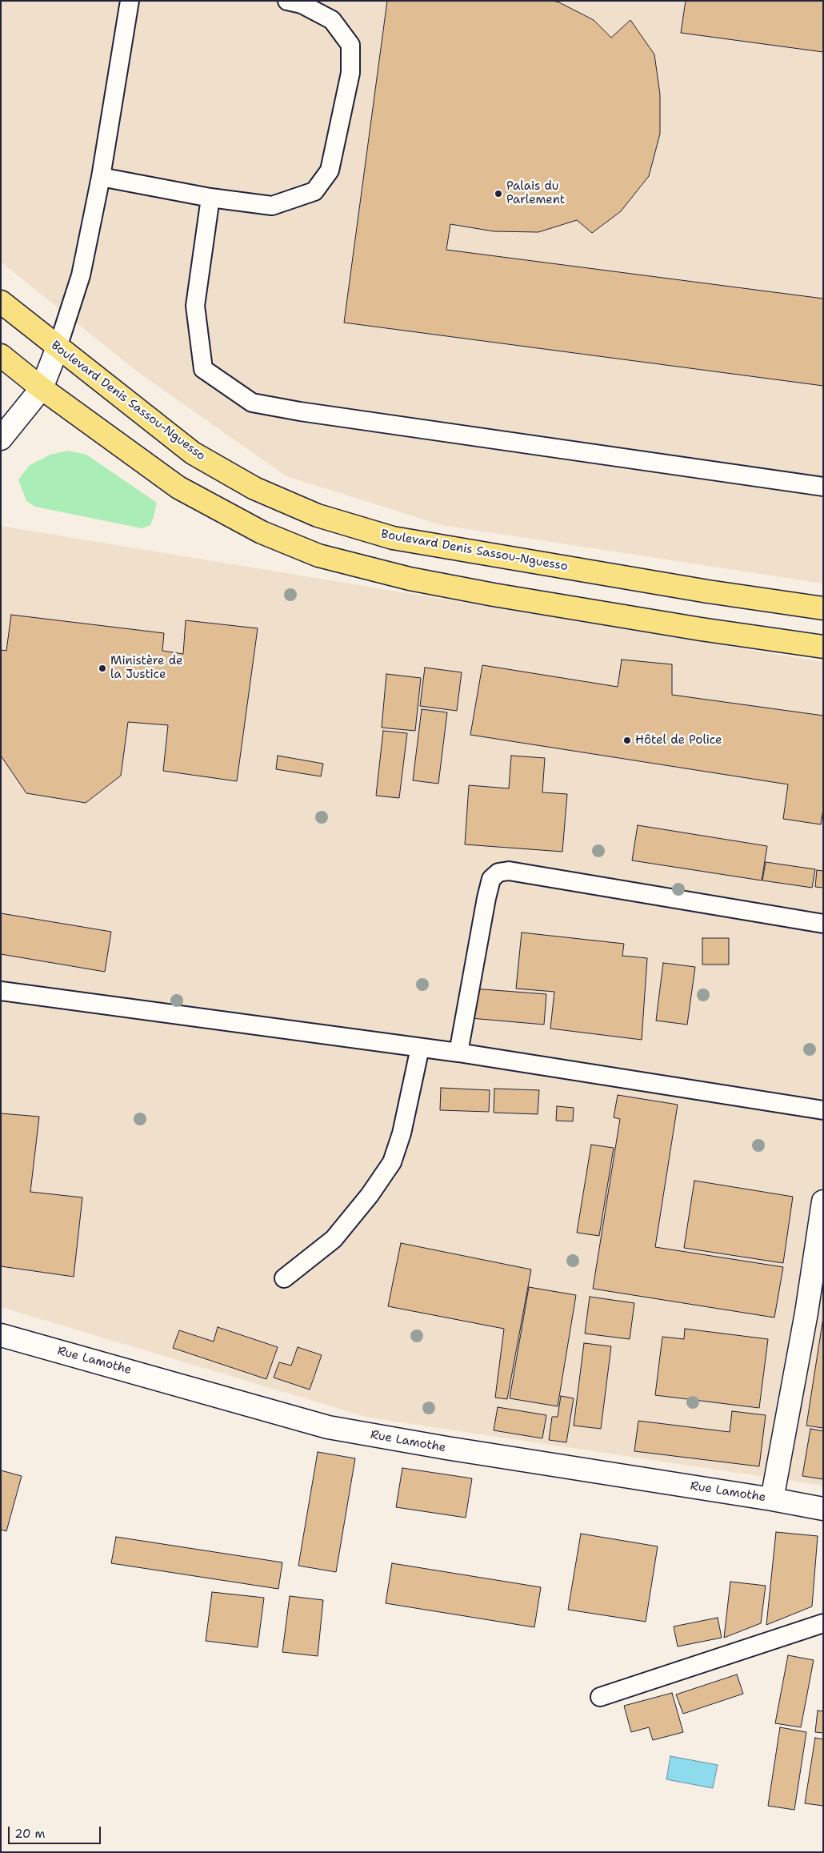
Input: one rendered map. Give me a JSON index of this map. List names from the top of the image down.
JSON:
{
  "streets": {
    "main road": ["Boulevard Denis Sassou-Nguesso"],
    "street": ["Rue Lamothe"]
  },
  "places": ["Palais du Parlement", "Ministère de la Justice", "Hôtel de Police"],
  "scale_bar": "20 m"
}
